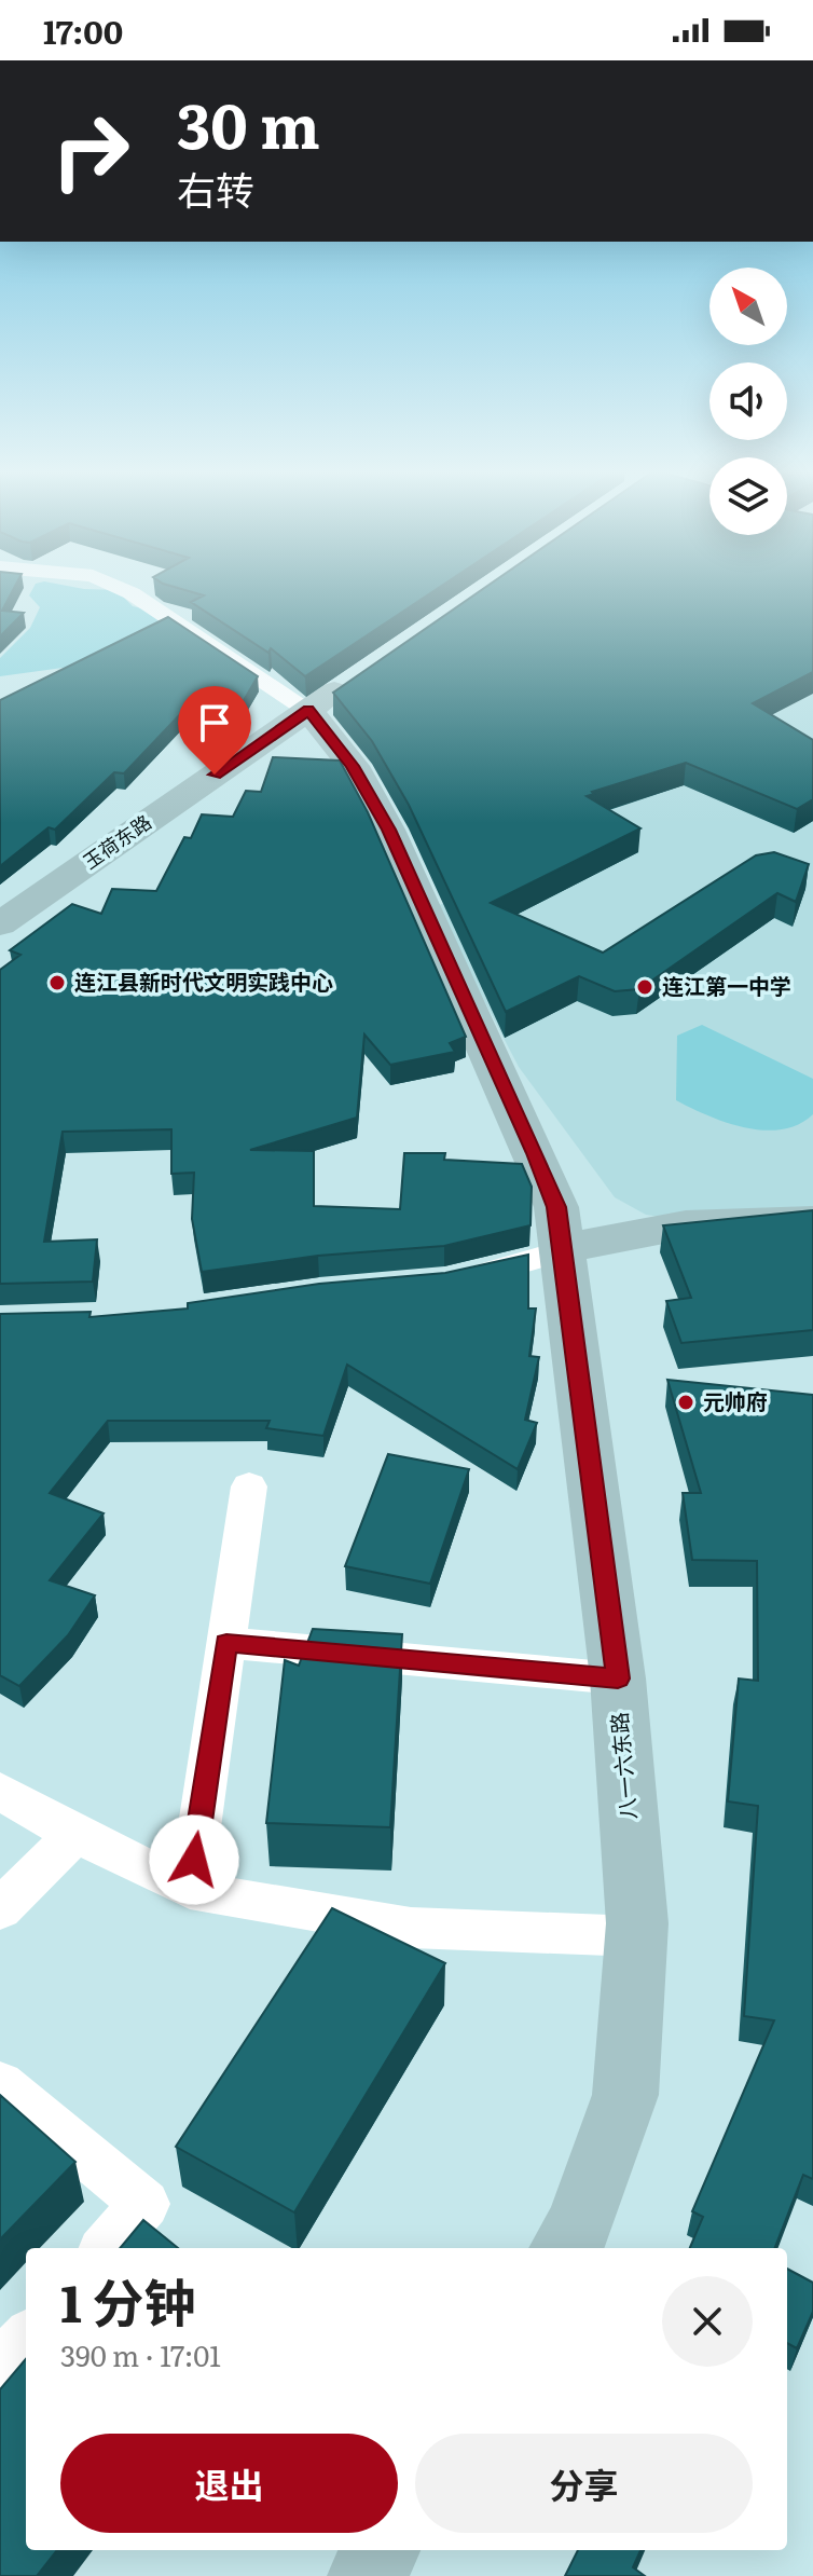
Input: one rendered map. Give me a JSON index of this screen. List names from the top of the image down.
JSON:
{
  "streets": {
    "street": ["玉荷东路", "八一六东路"]
  },
  "crossings": [
    ["玉荷东路", "八一六东路"]
  ],
  "places": ["连江县新时代文明实践中心", "连江第一中学", "元帅府"],
  "north": "top left",
  "page": {
    "status": "17:00",
    "turn": ["30 m", "右转"],
    "heading": ["1 分钟", "390 m · 17:01"],
    "buttons": ["退出", "分享"]
  }
}
